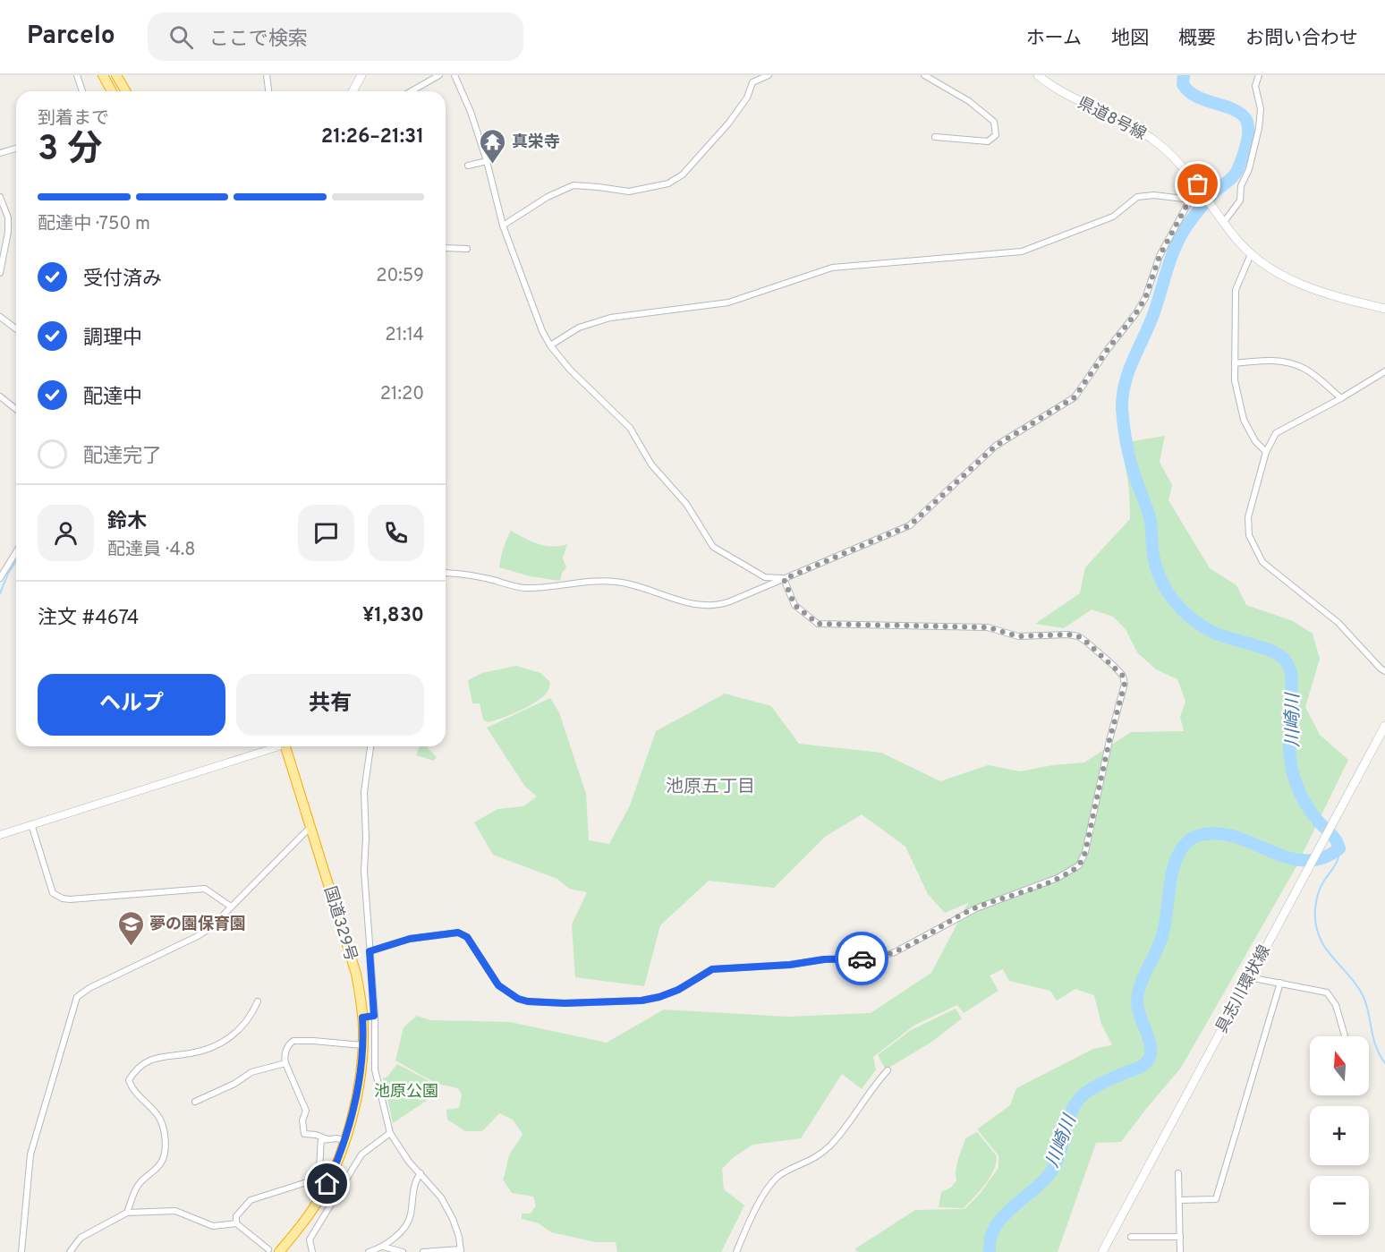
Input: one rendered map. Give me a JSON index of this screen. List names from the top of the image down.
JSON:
{
  "streets": {
    "highway": ["国道329号"],
    "main road": ["県道8号線", "具志川環状線"]
  },
  "districts": ["池原五丁目"],
  "water": ["川崎川"],
  "parks": ["池原公園"],
  "places": {
    "temple": ["真栄寺"],
    "school or university": ["夢の園保育園"]
  },
  "north": "top",
  "page": {
    "header": "Parcelo",
    "search": "ここで検索",
    "nav": [
      "ホーム",
      "地図",
      "概要",
      "お問い合わせ"
    ],
    "heading": ["3 分", "到着まで", "21:26–21:31"],
    "panel": [
      "鈴木",
      "配達員 · 4.8",
      "注文 #4674",
      "¥1,830"
    ],
    "bar": "配達中 · 750 m",
    "list": [
      ["受付済み", "20:59"],
      ["調理中", "21:14"],
      ["配達中", "21:20"],
      "配達完了"
    ],
    "buttons": ["ヘルプ", "共有"],
    "map_buttons": ["+", "−"]
  }
}
